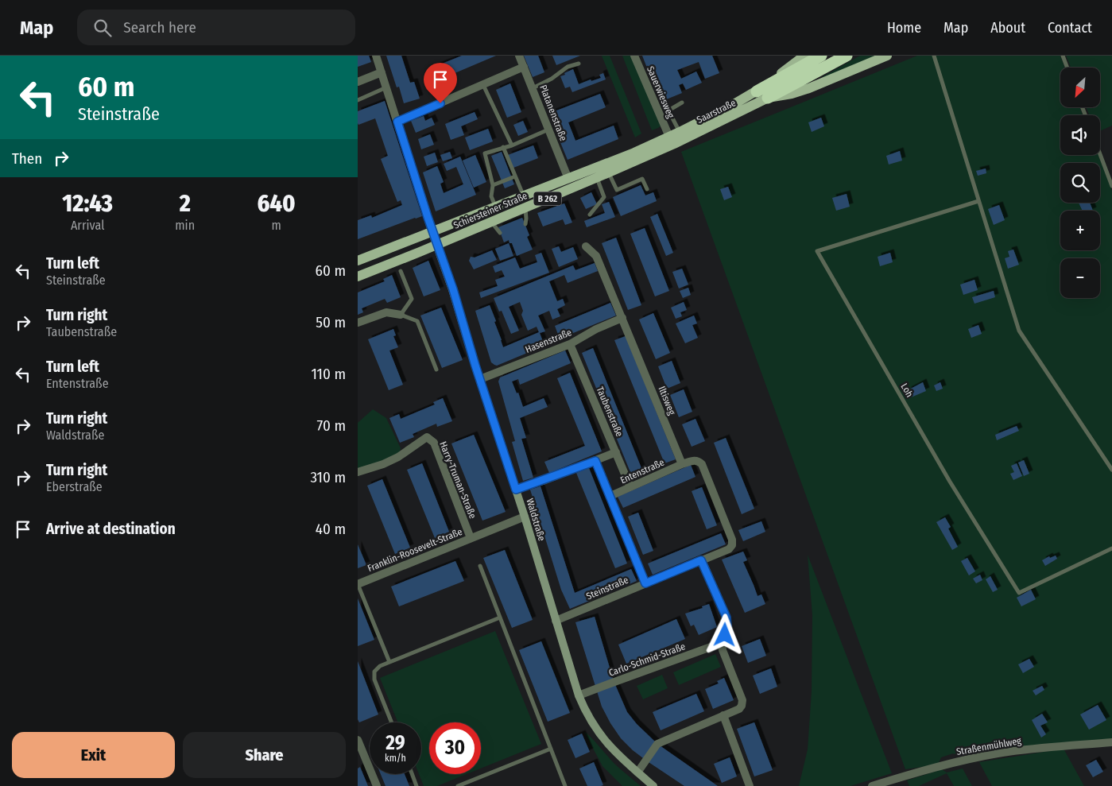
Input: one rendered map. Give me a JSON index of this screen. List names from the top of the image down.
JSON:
{
  "streets": {
    "highway": ["B 262"],
    "main road": ["Saarstraße", "Schiersteiner Straße"],
    "street": [
      "Sauerwiesweg",
      "Platanenstraße",
      "Hasenstraße",
      "Iltisweg",
      "Taubenstraße",
      "Entenstraße",
      "Harry-Truman-Straße",
      "Waldstraße",
      "Franklin-Roosevelt-Straße",
      "Steinstraße",
      "Carlo-Schmid-Straße",
      "Straßenmühlweg"
    ],
    "lane": ["Loh"]
  },
  "crossings": [
    ["Sauerwiesweg", "Saarstraße"],
    ["Sauerwiesweg", "Schiersteiner Straße"],
    ["Saarstraße", "B 262"],
    ["Saarstraße", "Schiersteiner Straße"],
    ["Platanenstraße", "Schiersteiner Straße"],
    ["Schiersteiner Straße", "Waldstraße"],
    ["Hasenstraße", "Iltisweg"],
    ["Hasenstraße", "Taubenstraße"],
    ["Hasenstraße", "Waldstraße"],
    ["Iltisweg", "Entenstraße"],
    ["Iltisweg", "Steinstraße"],
    ["Taubenstraße", "Entenstraße"],
    ["Entenstraße", "Steinstraße"],
    ["Harry-Truman-Straße", "Franklin-Roosevelt-Straße"],
    ["Waldstraße", "Franklin-Roosevelt-Straße"],
    ["Waldstraße", "Steinstraße"],
    ["Waldstraße", "Carlo-Schmid-Straße"]
  ],
  "north": "bottom left",
  "page": {
    "header": "Map",
    "search": "Search here",
    "nav": [
      "Home",
      "Map",
      "About",
      "Contact"
    ],
    "turn": ["60 m", "Steinstraße"],
    "map_buttons": ["+", "−"],
    "then": "Then",
    "eta": [
      "12:43",
      "Arrival",
      "2",
      "min",
      "640",
      "m"
    ],
    "list": [
      {
        "name": "Turn left",
        "note": "Steinstraße",
        "value": "60 m"
      },
      {
        "name": "Turn right",
        "note": "Taubenstraße",
        "value": "50 m"
      },
      {
        "name": "Turn left",
        "note": "Entenstraße",
        "value": "110 m"
      },
      {
        "name": "Turn right",
        "note": "Waldstraße",
        "value": "70 m"
      },
      {
        "name": "Turn right",
        "note": "Eberstraße",
        "value": "310 m"
      },
      {
        "name": "Arrive at destination",
        "value": "40 m"
      }
    ],
    "speed": "29 km/h",
    "limit": "30",
    "buttons": ["Exit", "Share"]
  }
}
